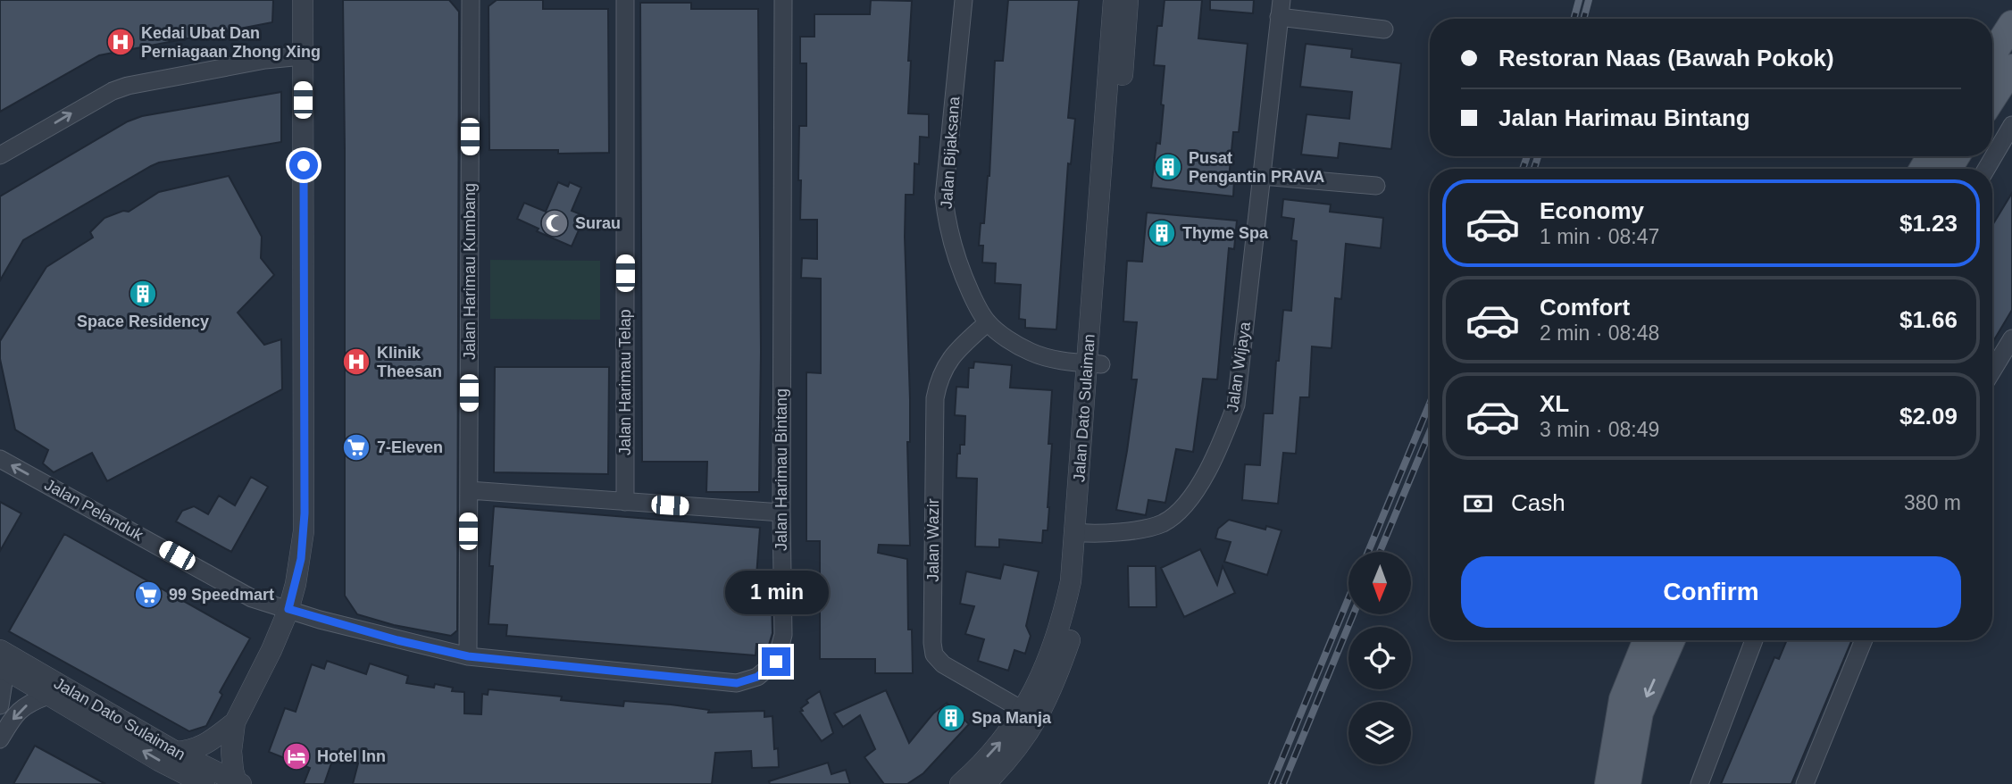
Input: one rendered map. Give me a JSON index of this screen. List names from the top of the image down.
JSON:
{
  "streets": {
    "street": [
      "Jalan Bijaksana",
      "Jalan Harimau Kumbang",
      "Jalan Wijaya",
      "Jalan Harimau Telap",
      "Jalan Dato Sulaiman",
      "Jalan Harimau Bintang",
      "Jalan Pelanduk",
      "Jalan Wazir"
    ]
  },
  "crossings": [
    ["Jalan Bijaksana", "Jalan Dato Sulaiman"],
    ["Jalan Bijaksana", "Jalan Wazir"],
    ["Jalan Harimau Kumbang", "Jalan Harimau Bintang"],
    ["Jalan Wijaya", "Jalan Dato Sulaiman"],
    ["Jalan Dato Sulaiman", "Jalan Wazir"],
    ["Jalan Harimau Bintang", "Jalan Pelanduk"]
  ],
  "one_way": ["Jalan Pelanduk"],
  "places": {
    "hospital": ["Kedai Ubat Dan Perniagaan Zhong Xing", "Klinik Theesan"],
    "building": [
      "Pusat Pengantin PRAVA",
      "Thyme Spa",
      "Space Residency",
      "Spa Manja"
    ],
    "mosque": ["Surau"],
    "supermarket": ["7-Eleven", "99 Speedmart"],
    "hotel": ["Hotel Inn"]
  },
  "north": "bottom",
  "page": {
    "banner": ["Restoran Naas (Bawah Pokok)", "Jalan Harimau Bintang"],
    "list": [
      {
        "name": "Economy",
        "note": "1 min · 08:47",
        "value": "$1.23"
      },
      {
        "name": "Comfort",
        "note": "2 min · 08:48",
        "value": "$1.66"
      },
      {
        "name": "XL",
        "note": "3 min · 08:49",
        "value": "$2.09"
      }
    ],
    "pay": ["Cash", "380 m"],
    "buttons": "Confirm",
    "bubble": "1 min"
  }
}
